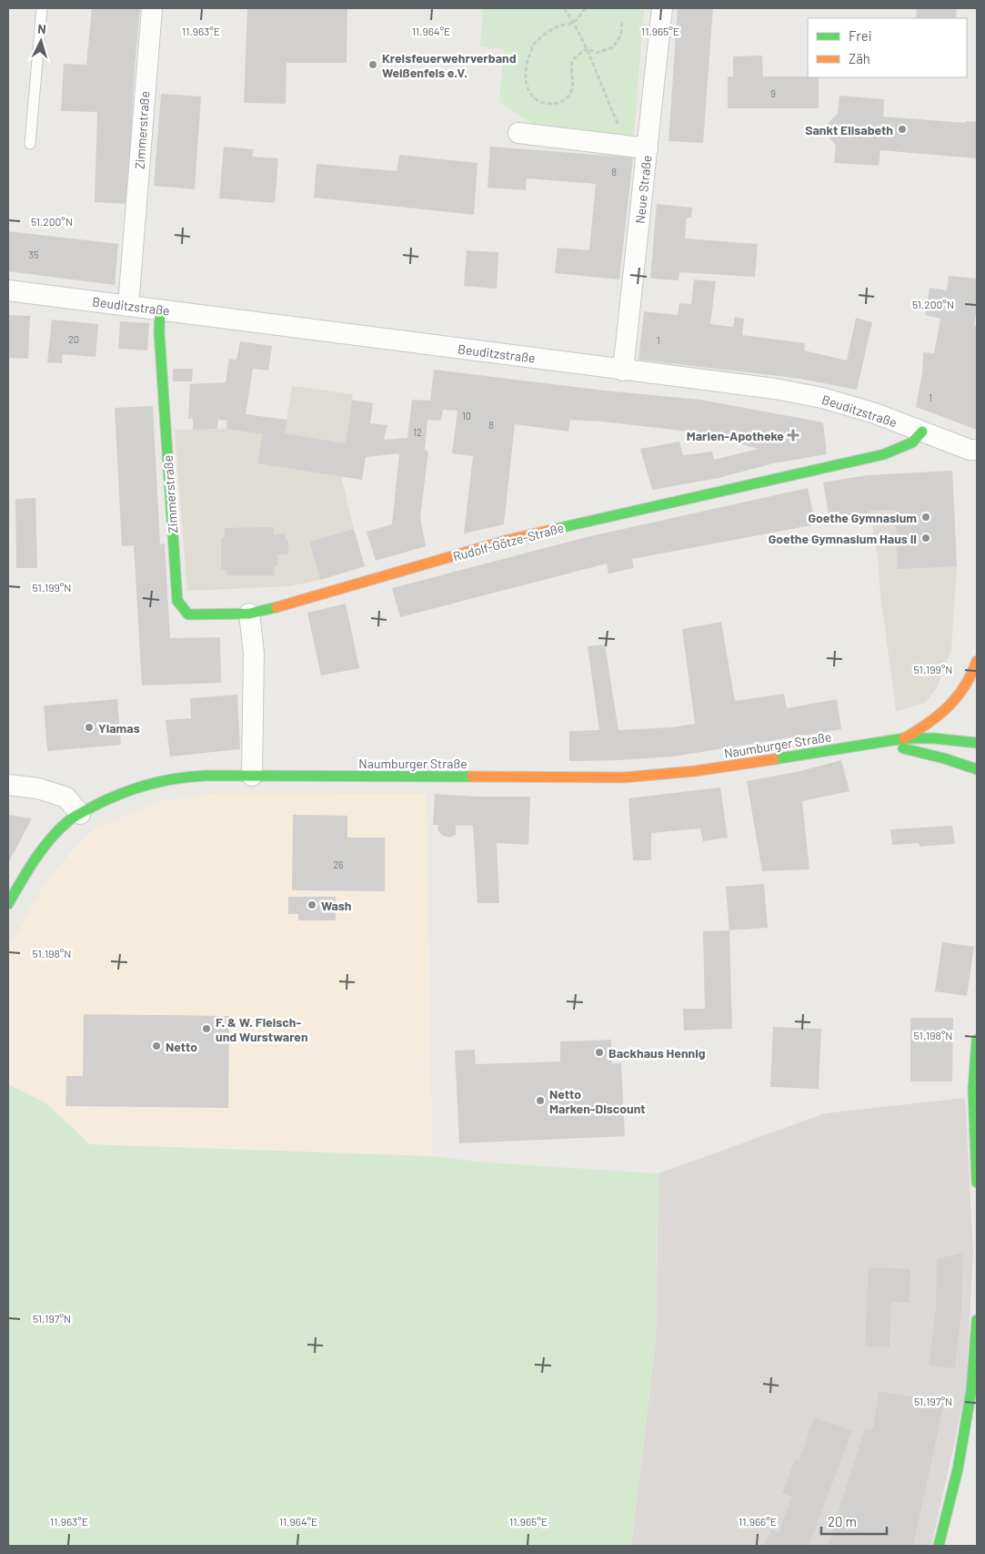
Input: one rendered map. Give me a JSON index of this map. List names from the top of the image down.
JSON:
{
  "streets": {
    "main road": ["Zimmerstraße", "Rudolf-Götze-Straße", "Naumburger Straße"],
    "street": ["Neue Straße", "Beuditzstraße"]
  },
  "crossings": [
    ["Zimmerstraße", "Beuditzstraße"],
    ["Zimmerstraße", "Rudolf-Götze-Straße"],
    ["Neue Straße", "Beuditzstraße"],
    ["Beuditzstraße", "Rudolf-Götze-Straße"]
  ],
  "places": {
    "other": [
      "Kreisfeuerwehrverband Weißenfels e.V.",
      "Sankt Elisabeth",
      "Goethe Gymnasium",
      "Goethe Gymnasium Haus II",
      "Yiamas",
      "Wash",
      "F. & W. Fleisch- und Wurstwaren",
      "Netto",
      "Backhaus Hennig",
      "Netto Marken-Discount"
    ],
    "health": ["Marien-Apotheke"]
  },
  "house_numbers": [
    "9",
    "8",
    "35",
    "20",
    "1",
    "1",
    "10",
    "8",
    "12",
    "26"
  ],
  "legend": ["Frei", "Zäh"],
  "scale_bar": "20 m",
  "north": "top",
  "coordinates": [
    "11.963°E",
    "11.964°E",
    "11.965°E",
    "51.200°N",
    "51.199°N",
    "51.198°N",
    "51.197°N",
    "11.966°E"
  ]
}
